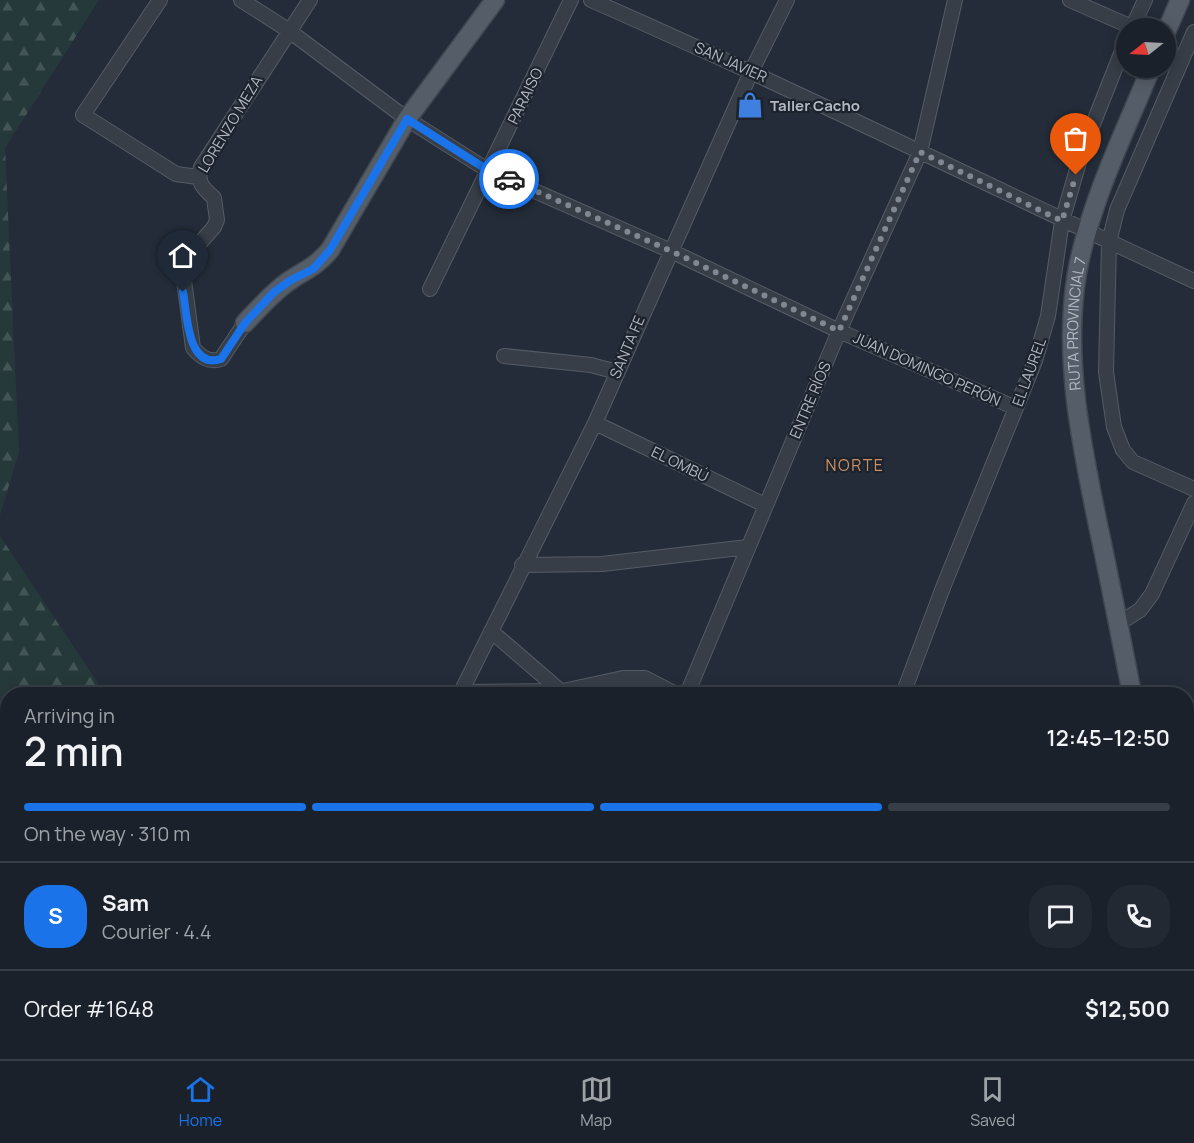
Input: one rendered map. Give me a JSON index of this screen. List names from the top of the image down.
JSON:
{
  "streets": {
    "main road": ["RUTA PROVINCIAL 7"],
    "street": [
      "SAN JAVIER",
      "PARAISO",
      "LORENZO MEZA",
      "SANTA FE",
      "JUAN DOMINGO PERÓN",
      "EL LAUREL",
      "ENTRE RÍOS",
      "EL OMBÚ"
    ]
  },
  "crossings": [
    ["SAN JAVIER", "RUTA PROVINCIAL 7"],
    ["SAN JAVIER", "SANTA FE"],
    ["SAN JAVIER", "EL LAUREL"],
    ["SAN JAVIER", "ENTRE RÍOS"],
    ["PARAISO", "JUAN DOMINGO PERÓN"],
    ["LORENZO MEZA", "JUAN DOMINGO PERÓN"],
    ["SANTA FE", "JUAN DOMINGO PERÓN"],
    ["SANTA FE", "EL OMBÚ"],
    ["JUAN DOMINGO PERÓN", "EL LAUREL"],
    ["JUAN DOMINGO PERÓN", "ENTRE RÍOS"],
    ["ENTRE RÍOS", "EL OMBÚ"]
  ],
  "districts": ["NORTE"],
  "places": {
    "shop": ["Taller Cacho"]
  },
  "north": "left",
  "page": {
    "heading": ["2 min", "Arriving in", "12:45–12:50"],
    "panel": [
      "Sam",
      "Courier · 4.4",
      "Order #1648",
      "$12,500"
    ],
    "bar": "On the way · 310 m",
    "round": "S",
    "tabs": ["Home", "Map", "Saved"]
  }
}
